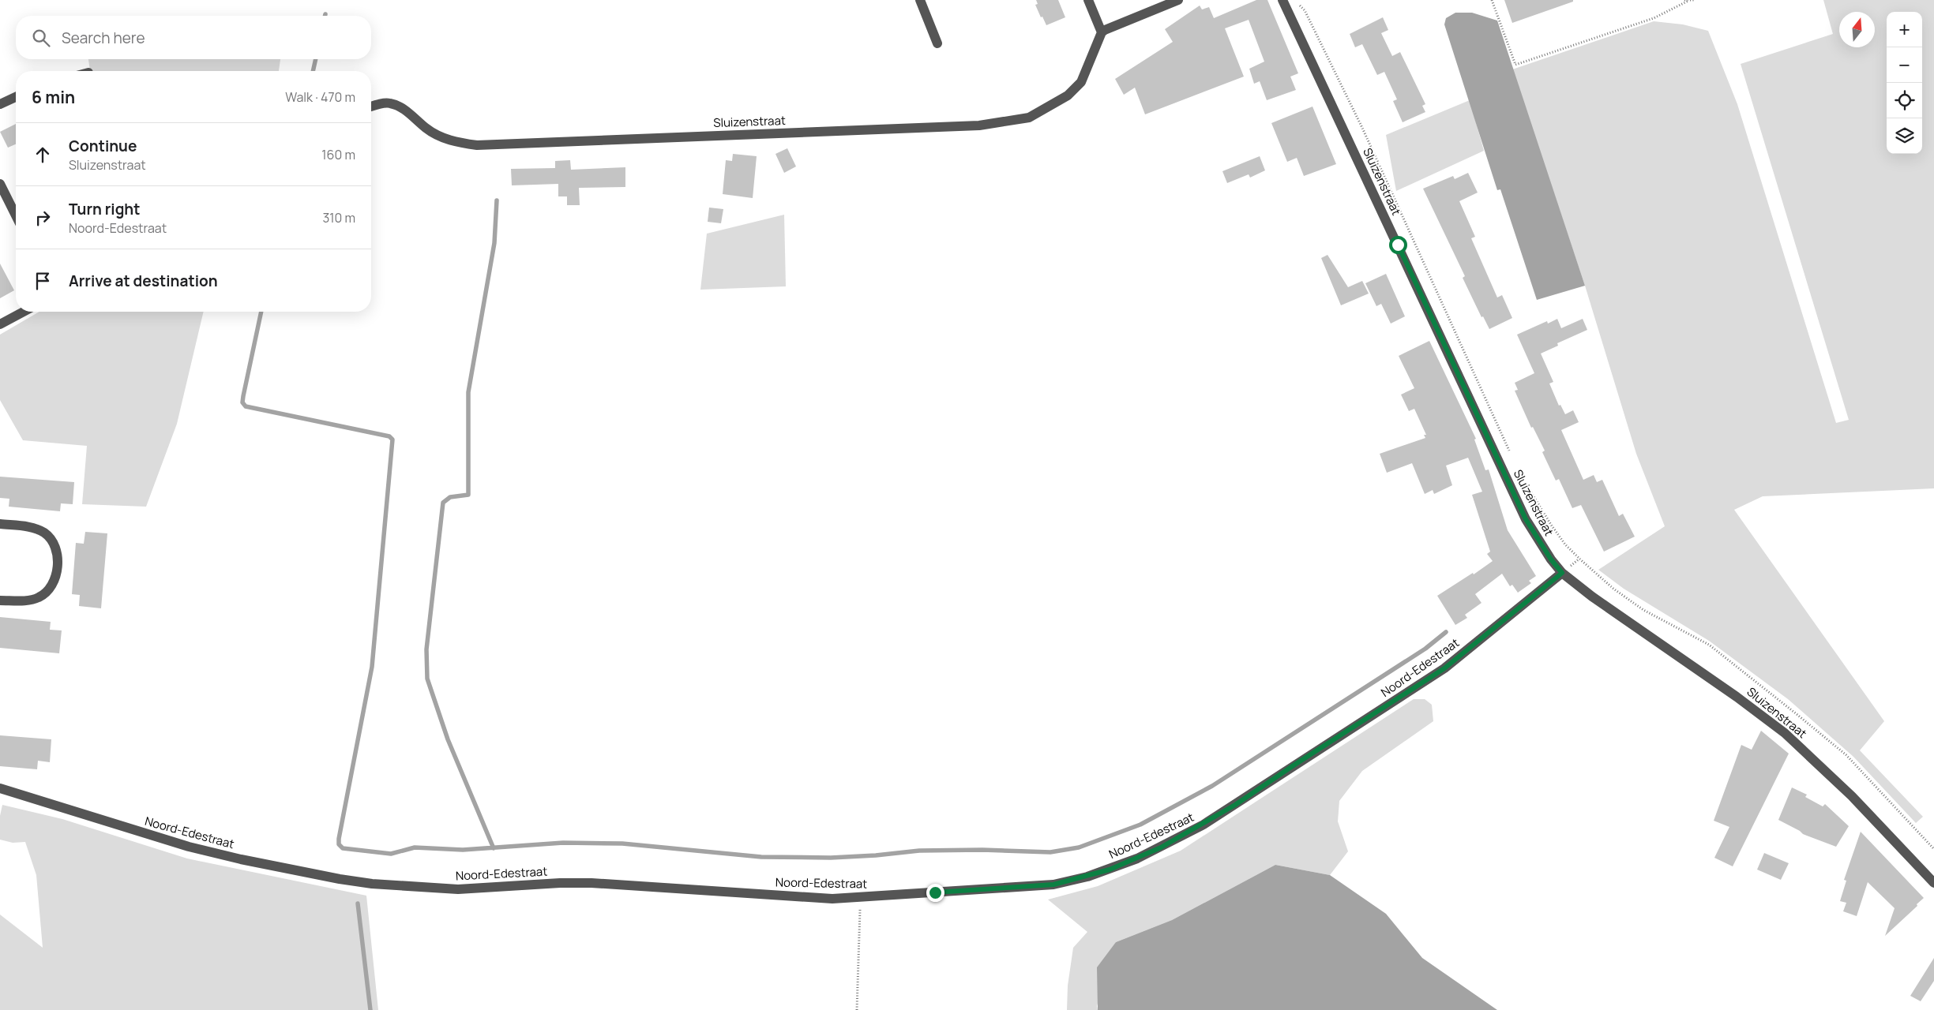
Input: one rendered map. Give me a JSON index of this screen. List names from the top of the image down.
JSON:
{
  "streets": {
    "street": ["Sluizenstraat", "Noord-Edestraat"]
  },
  "crossings": [
    ["Sluizenstraat", "Noord-Edestraat"]
  ],
  "north": "top",
  "page": {
    "map_buttons": ["+", "−"],
    "search": "Search here",
    "heading": ["6 min", "Walk · 470 m"],
    "list": [
      ["Continue", "Sluizenstraat", "160 m"],
      ["Turn right", "Noord-Edestraat", "310 m"],
      "Arrive at destination"
    ]
  }
}
